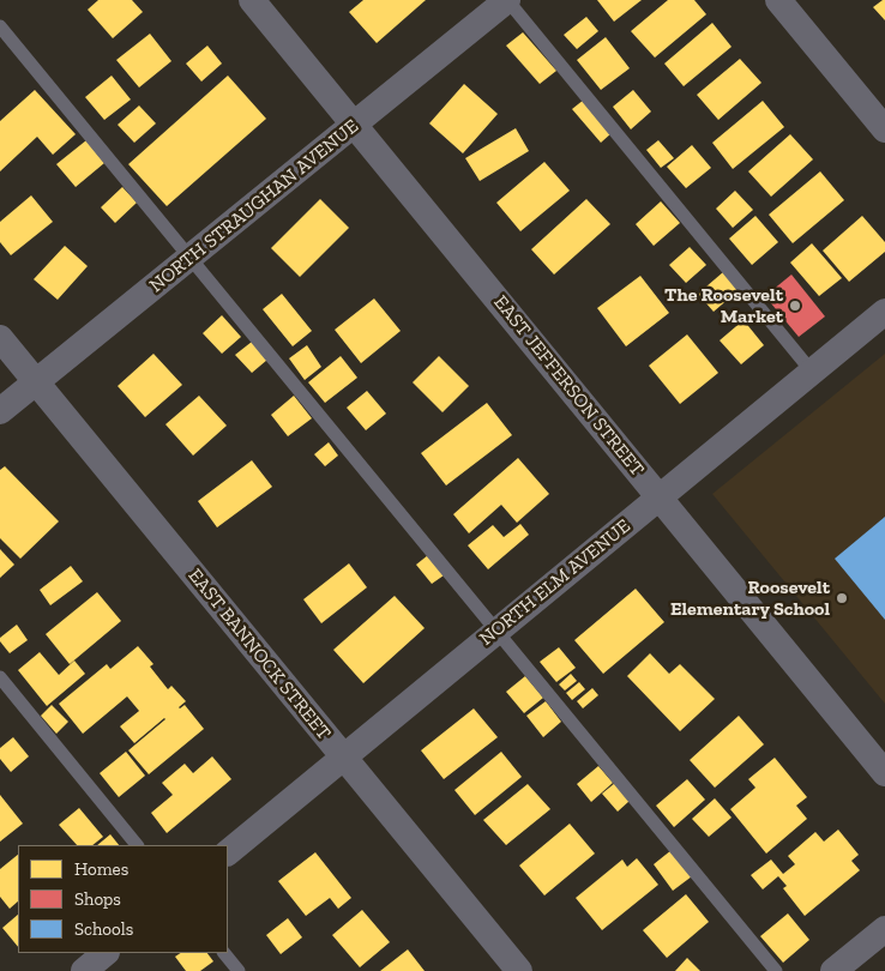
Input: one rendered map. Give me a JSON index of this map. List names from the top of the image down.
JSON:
{
  "streets": {
    "street": [
      "NORTH STRAUGHAN AVENUE",
      "EAST JEFFERSON STREET",
      "NORTH ELM AVENUE",
      "EAST BANNOCK STREET"
    ]
  },
  "crossings": [
    ["NORTH STRAUGHAN AVENUE", "EAST JEFFERSON STREET"],
    ["NORTH STRAUGHAN AVENUE", "EAST BANNOCK STREET"],
    ["EAST JEFFERSON STREET", "NORTH ELM AVENUE"],
    ["NORTH ELM AVENUE", "EAST BANNOCK STREET"]
  ],
  "places": ["The Roosevelt Market", "Roosevelt Elementary School"],
  "legend": ["Homes", "Shops", "Schools"]
}
